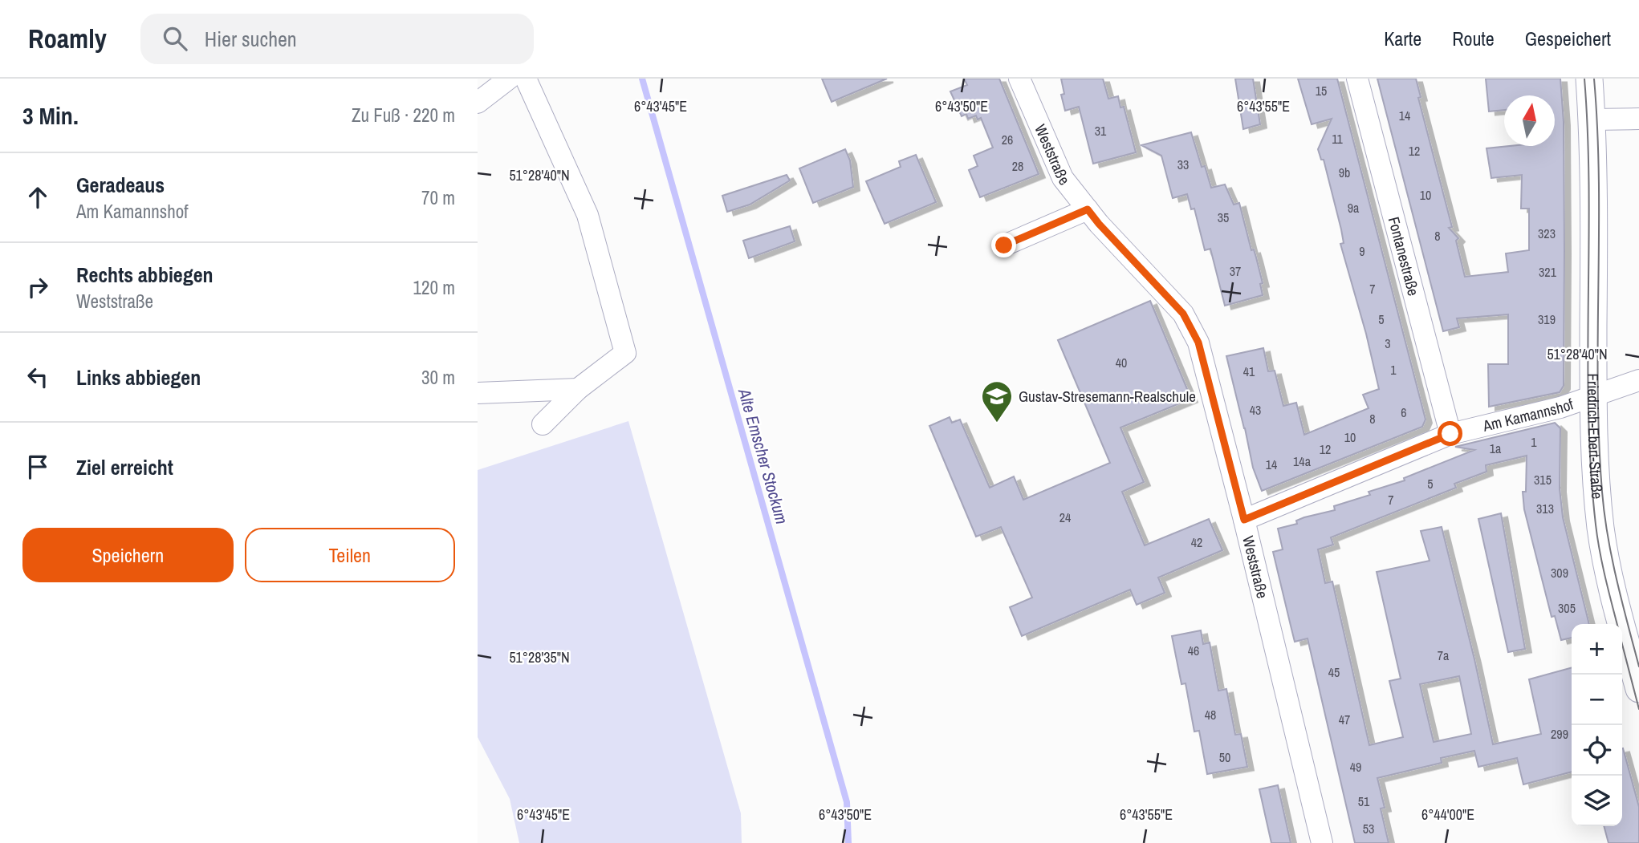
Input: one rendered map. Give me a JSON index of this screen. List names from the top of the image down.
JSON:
{
  "streets": {
    "main road": ["Friedrich-Ebert-Straße"],
    "street": ["Weststraße", "Fontanestraße", "Am Kamannshof"]
  },
  "crossings": [
    ["Weststraße", "Am Kamannshof"],
    ["Fontanestraße", "Am Kamannshof"],
    ["Am Kamannshof", "Friedrich-Ebert-Straße"]
  ],
  "water": ["Alte Emscher Stockum"],
  "places": {
    "school or university": ["Gustav-Stresemann-Realschule"]
  },
  "house_numbers": [
    "15",
    "14",
    "31",
    "11",
    "26",
    "12",
    "33",
    "28",
    "9b",
    "10",
    "9a",
    "35",
    "323",
    "8",
    "9",
    "37",
    "321",
    "7",
    "5",
    "319",
    "3",
    "40",
    "1",
    "41",
    "43",
    "6",
    "8",
    "10",
    "1",
    "1a",
    "12",
    "14a",
    "14",
    "315",
    "5",
    "7",
    "313",
    "24",
    "42",
    "309",
    "305",
    "46",
    "7a",
    "45",
    "48",
    "47",
    "299",
    "50",
    "49",
    "51",
    "53"
  ],
  "north": "top",
  "page": {
    "header": "Roamly",
    "search": "Hier suchen",
    "nav": ["Karte", "Route", "Gespeichert"],
    "heading": ["3 Min.", "Zu Fuß · 220 m"],
    "list": [
      ["Geradeaus", "Am Kamannshof", "70 m"],
      ["Rechts abbiegen", "Weststraße", "120 m"],
      ["Links abbiegen", "30 m"],
      "Ziel erreicht"
    ],
    "buttons": ["Speichern", "Teilen"],
    "map_buttons": ["+", "−"]
  },
  "coordinates": [
    "6°43'45\"E",
    "6°43'50\"E",
    "6°43'55\"E",
    "51°28'40\"N",
    "51°28'35\"N",
    "6°44'00\"E"
  ]
}
